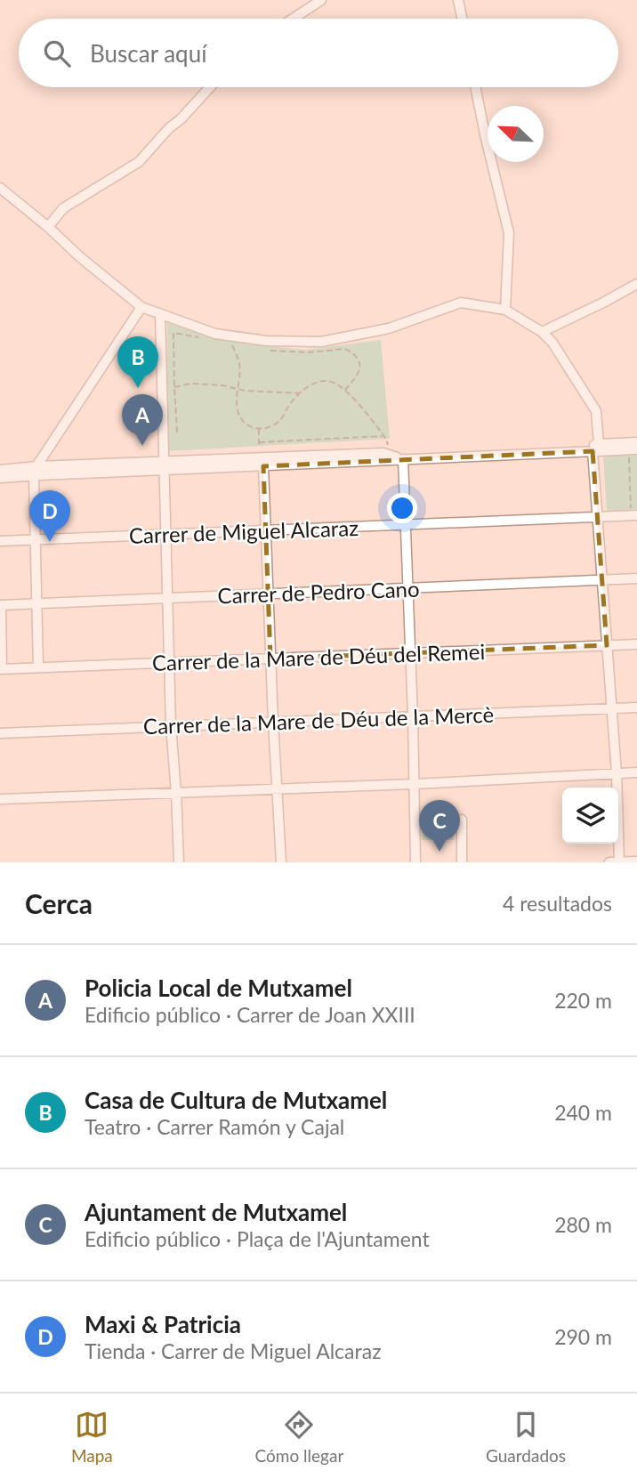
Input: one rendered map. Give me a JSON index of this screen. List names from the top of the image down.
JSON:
{
  "streets": {
    "street": [
      "Carrer de Miguel Alcaraz",
      "Carrer de Pedro Cano",
      "Carrer de la Mare de Déu del Remei",
      "Carrer de la Mare de Déu de la Mercè"
    ]
  },
  "north": "top left",
  "page": {
    "search": "Buscar aquí",
    "pins": [
      "B",
      "A",
      "D",
      "C"
    ],
    "heading": ["Cerca", "4 resultados"],
    "list": [
      {
        "mark": "A",
        "name": "Policia Local de Mutxamel",
        "note": "Edificio público · Carrer de Joan XXIII",
        "value": "220 m"
      },
      {
        "mark": "B",
        "name": "Casa de Cultura de Mutxamel",
        "note": "Teatro · Carrer Ramón y Cajal",
        "value": "240 m"
      },
      {
        "mark": "C",
        "name": "Ajuntament de Mutxamel",
        "note": "Edificio público · Plaça de l'Ajuntament",
        "value": "280 m"
      },
      {
        "mark": "D",
        "name": "Maxi & Patricia",
        "note": "Tienda · Carrer de Miguel Alcaraz",
        "value": "290 m"
      }
    ],
    "nav": ["Mapa", "Cómo llegar", "Guardados"]
  }
}
